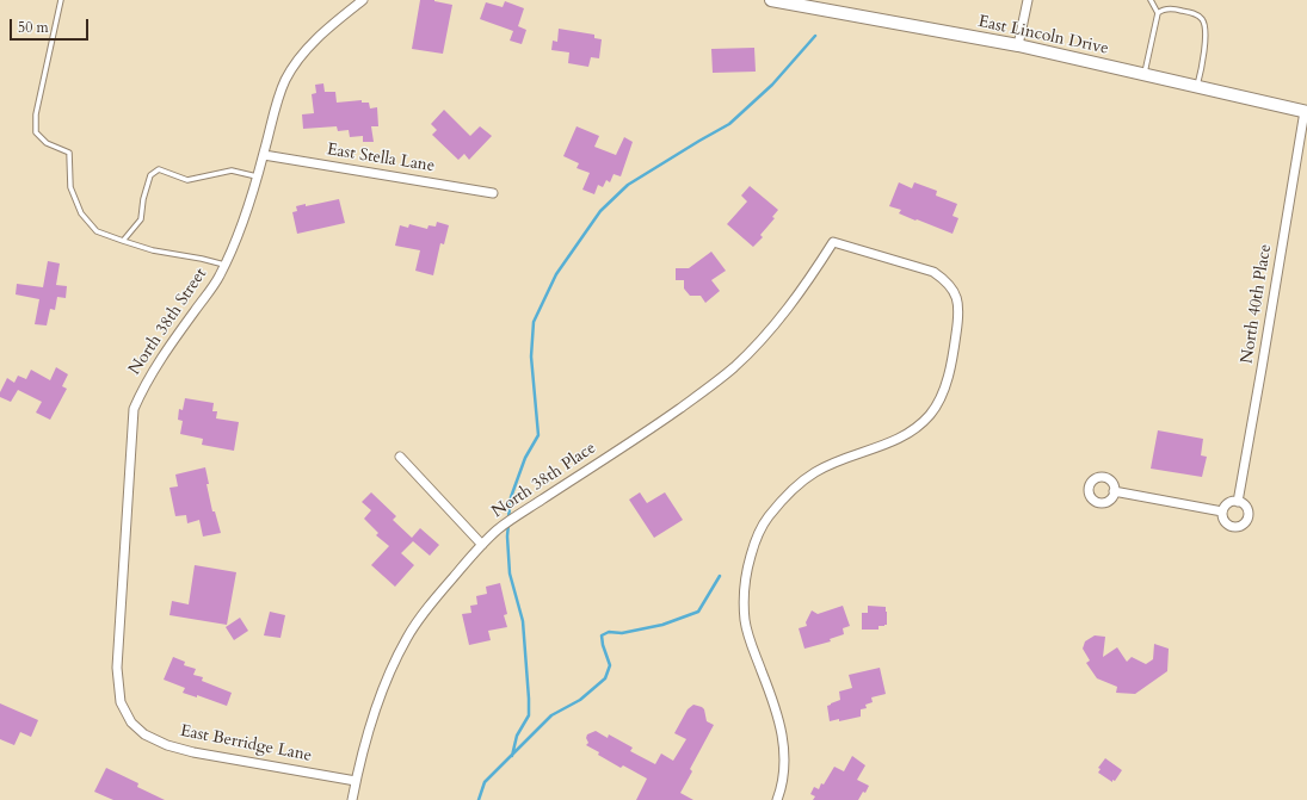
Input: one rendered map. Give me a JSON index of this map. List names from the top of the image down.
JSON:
{
  "streets": {
    "main road": ["East Lincoln Drive"],
    "street": [
      "East Stella Lane",
      "North 40th Place",
      "North 38th Street",
      "North 38th Place",
      "East Berridge Lane"
    ]
  },
  "crossings": [
    ["East Lincoln Drive", "North 40th Place"],
    ["East Stella Lane", "North 38th Street"],
    ["North 38th Street", "East Berridge Lane"],
    ["North 38th Place", "East Berridge Lane"]
  ],
  "scale_bar": "50 m"
}
